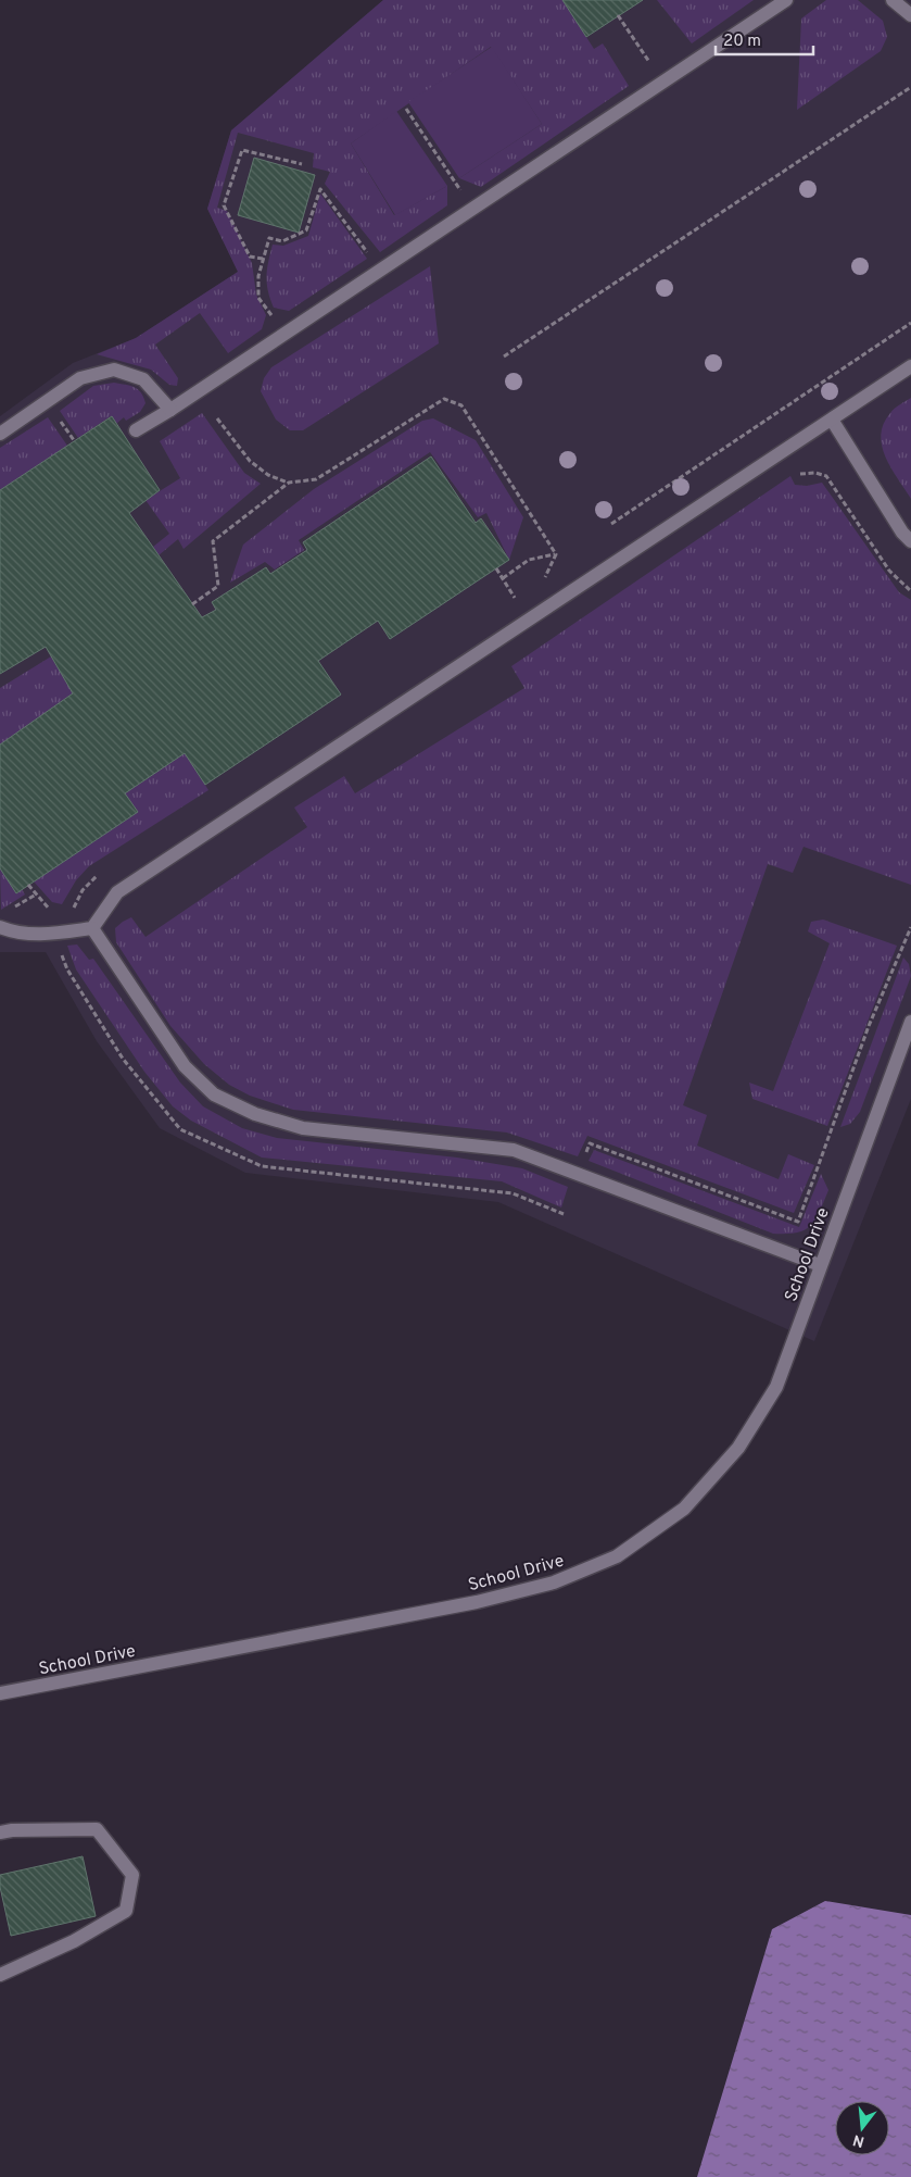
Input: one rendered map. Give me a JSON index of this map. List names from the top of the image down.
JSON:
{
  "streets": {
    "lane": ["School Drive"]
  },
  "scale_bar": "20 m",
  "north": "bottom"
}
